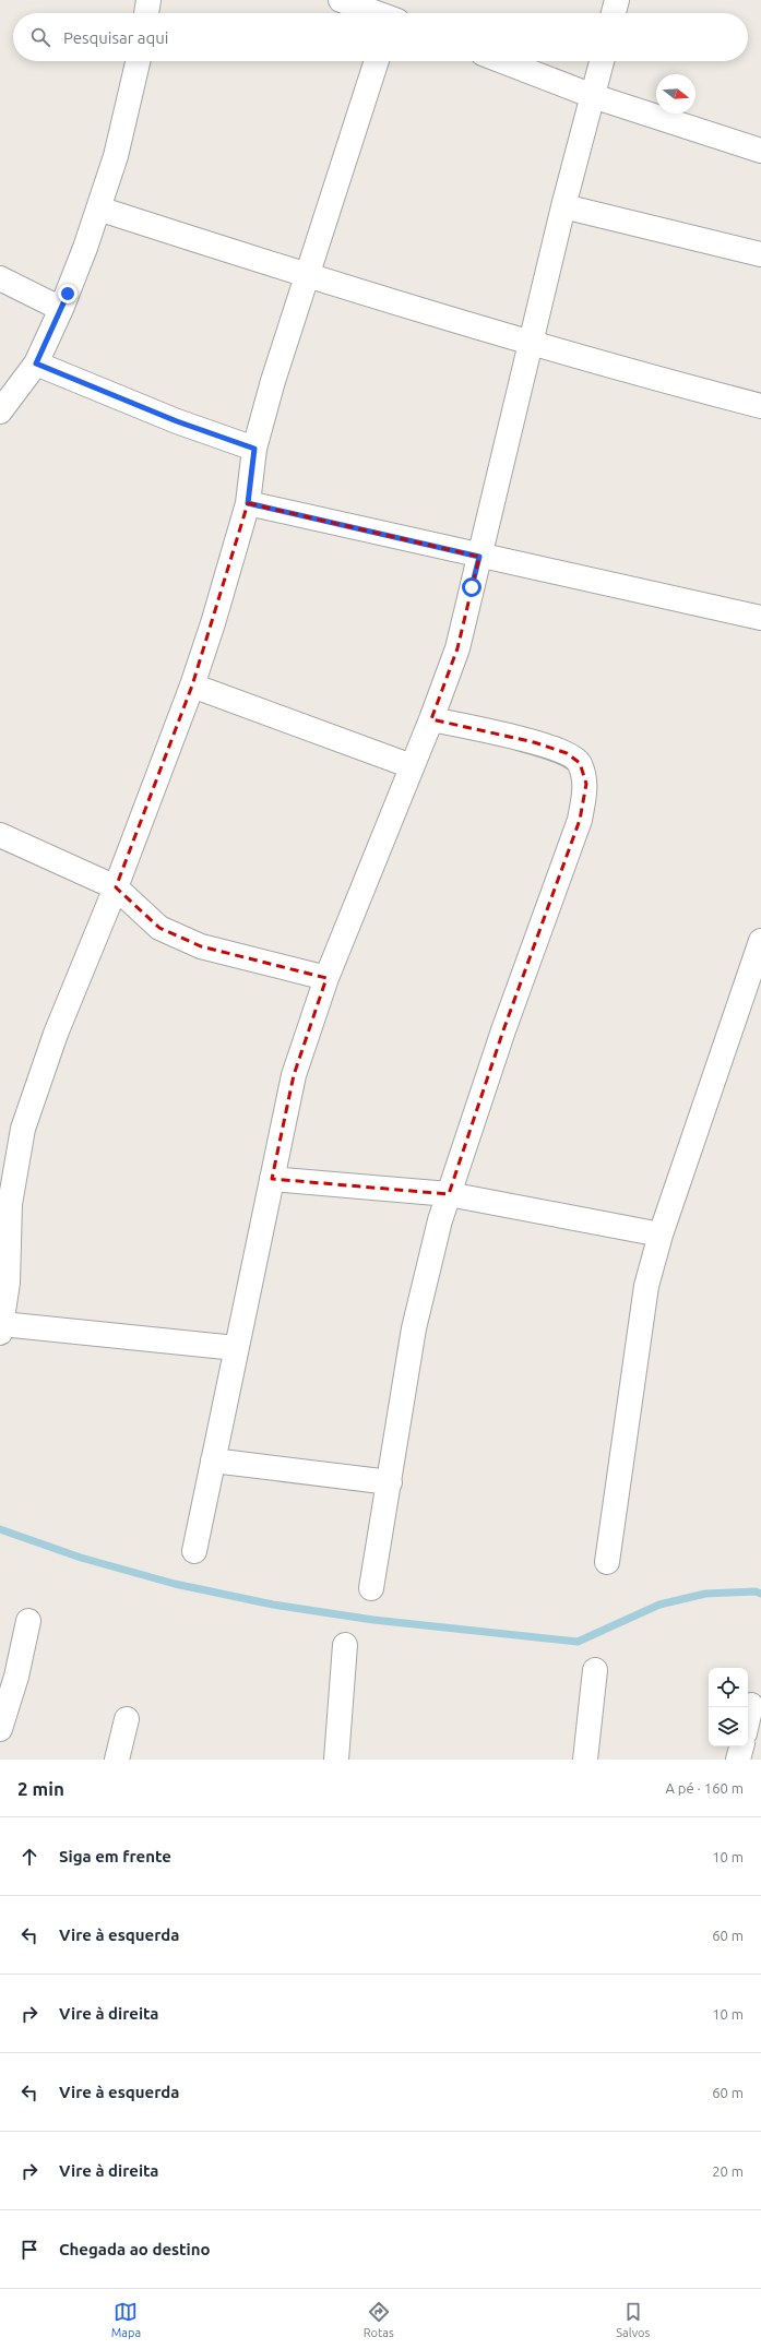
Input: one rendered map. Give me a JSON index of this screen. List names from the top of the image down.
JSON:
{
  "north": "right",
  "page": {
    "search": "Pesquisar aqui",
    "heading": ["2 min", "A pé · 160 m"],
    "list": [
      ["Siga em frente", "10 m"],
      ["Vire à esquerda", "60 m"],
      ["Vire à direita", "10 m"],
      ["Vire à esquerda", "60 m"],
      ["Vire à direita", "20 m"],
      "Chegada ao destino"
    ],
    "nav": ["Mapa", "Rotas", "Salvos"]
  }
}
